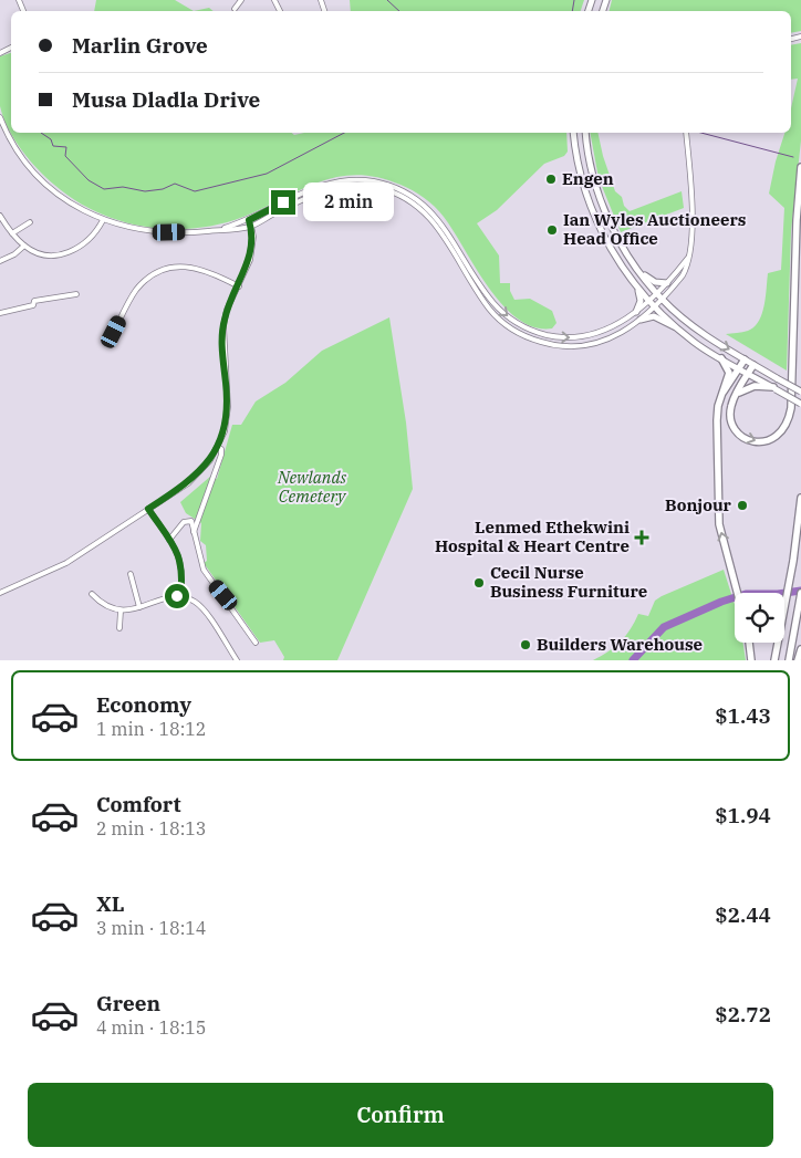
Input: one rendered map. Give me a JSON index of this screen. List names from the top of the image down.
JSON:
{
  "parks": ["Newlands Cemetery"],
  "places": {
    "other": [
      "Engen",
      "Ian Wyles Auctioneers Head Office",
      "Bonjour",
      "Cecil Nurse Business Furniture",
      "Builders Warehouse"
    ],
    "health": ["Lenmed Ethekwini Hospital & Heart Centre"]
  },
  "page": {
    "banner": ["Marlin Grove", "Musa Dladla Drive"],
    "bubble": "2 min",
    "list": [
      {
        "name": "Economy",
        "note": "1 min · 18:12",
        "value": "$1.43"
      },
      {
        "name": "Comfort",
        "note": "2 min · 18:13",
        "value": "$1.94"
      },
      {
        "name": "XL",
        "note": "3 min · 18:14",
        "value": "$2.44"
      },
      {
        "name": "Green",
        "note": "4 min · 18:15",
        "value": "$2.72"
      }
    ],
    "buttons": "Confirm"
  }
}
